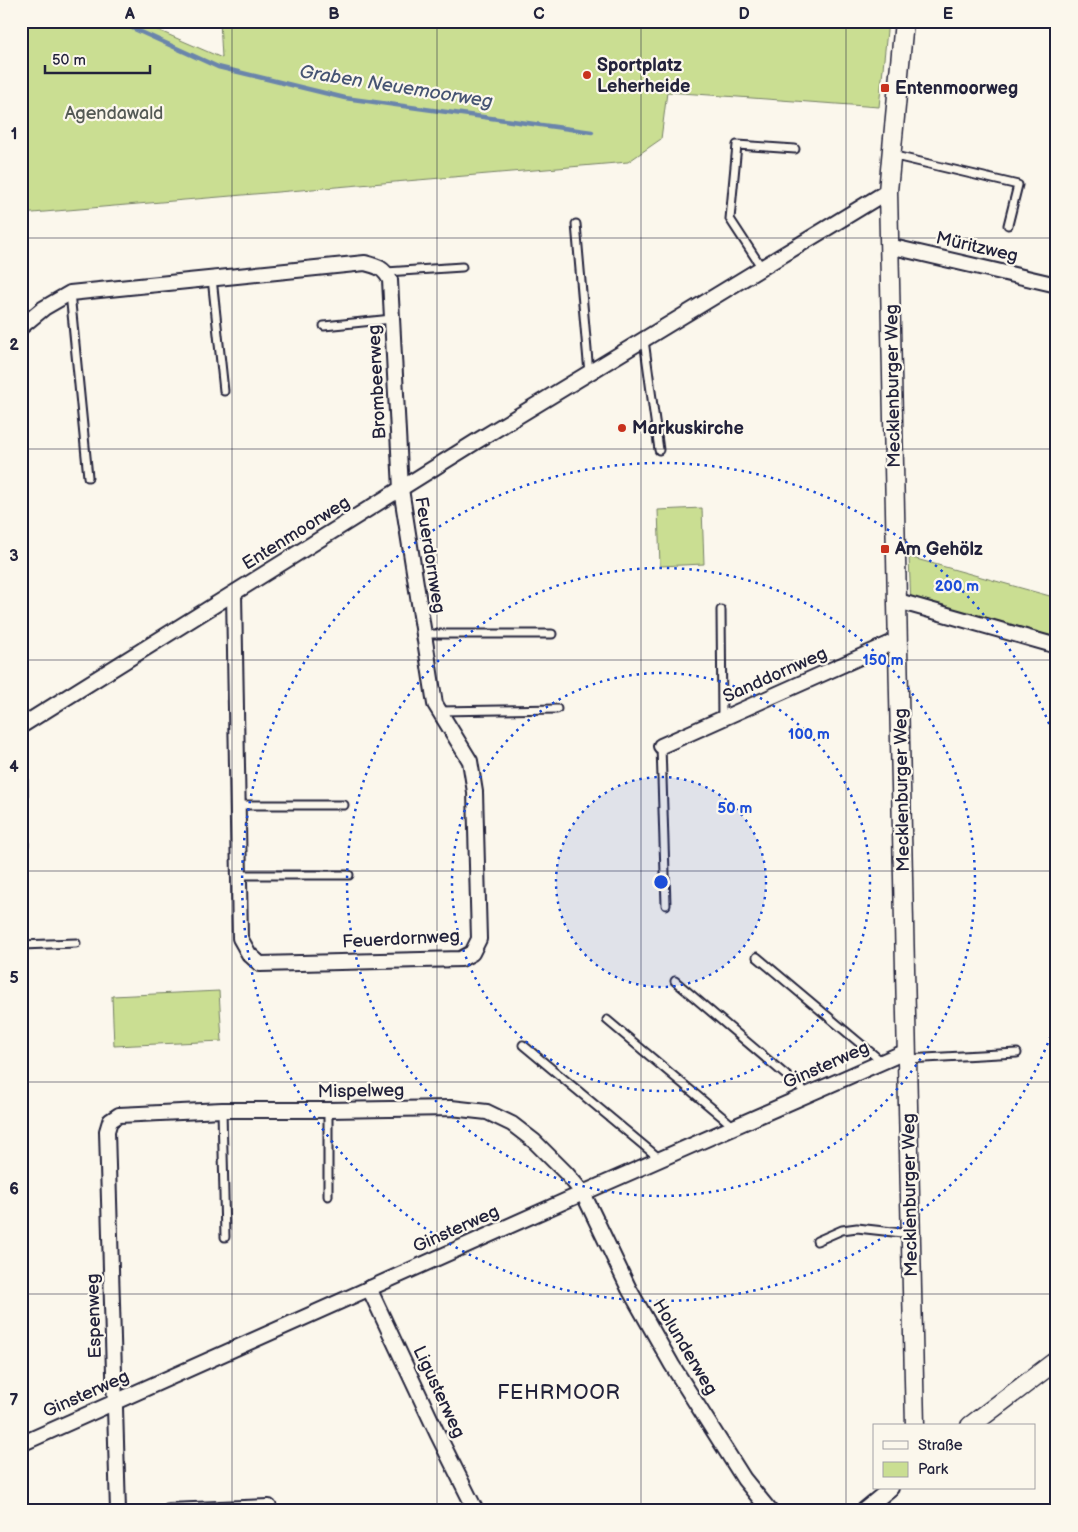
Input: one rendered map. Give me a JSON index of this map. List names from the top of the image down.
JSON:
{
  "streets": {
    "street": [
      "Müritzweg",
      "Brombeerweg",
      "Mecklenburger Weg",
      "Entenmoorweg",
      "Feuerdornweg",
      "Sanddornweg",
      "Ginsterweg",
      "Mispelweg",
      "Espenweg",
      "Holunderweg",
      "Ligusterweg"
    ]
  },
  "crossings": [
    ["Müritzweg", "Mecklenburger Weg"],
    ["Brombeerweg", "Entenmoorweg"],
    ["Brombeerweg", "Feuerdornweg"],
    ["Mecklenburger Weg", "Entenmoorweg"],
    ["Mecklenburger Weg", "Sanddornweg"],
    ["Mecklenburger Weg", "Ginsterweg"],
    ["Entenmoorweg", "Feuerdornweg"],
    ["Ginsterweg", "Mispelweg"],
    ["Ginsterweg", "Espenweg"],
    ["Ginsterweg", "Holunderweg"],
    ["Ginsterweg", "Ligusterweg"],
    ["Mispelweg", "Espenweg"],
    ["Mispelweg", "Holunderweg"]
  ],
  "districts": ["FEHRMOOR"],
  "water": ["Graben Neuemoorweg"],
  "parks": ["Agendawald"],
  "places": {
    "other": ["Sportplatz Leherheide", "Markuskirche"],
    "transit": ["Entenmoorweg", "Am Gehölz"]
  },
  "legend": ["Straße", "Park"],
  "scale_bar": "50 m",
  "grid": {
    "columns": [
      "A",
      "B",
      "C",
      "D",
      "E"
    ],
    "rows": [
      "1",
      "2",
      "3",
      "4",
      "5",
      "6",
      "7"
    ]
  },
  "rings": [
    "200 m",
    "150 m",
    "100 m",
    "50 m"
  ]
}
